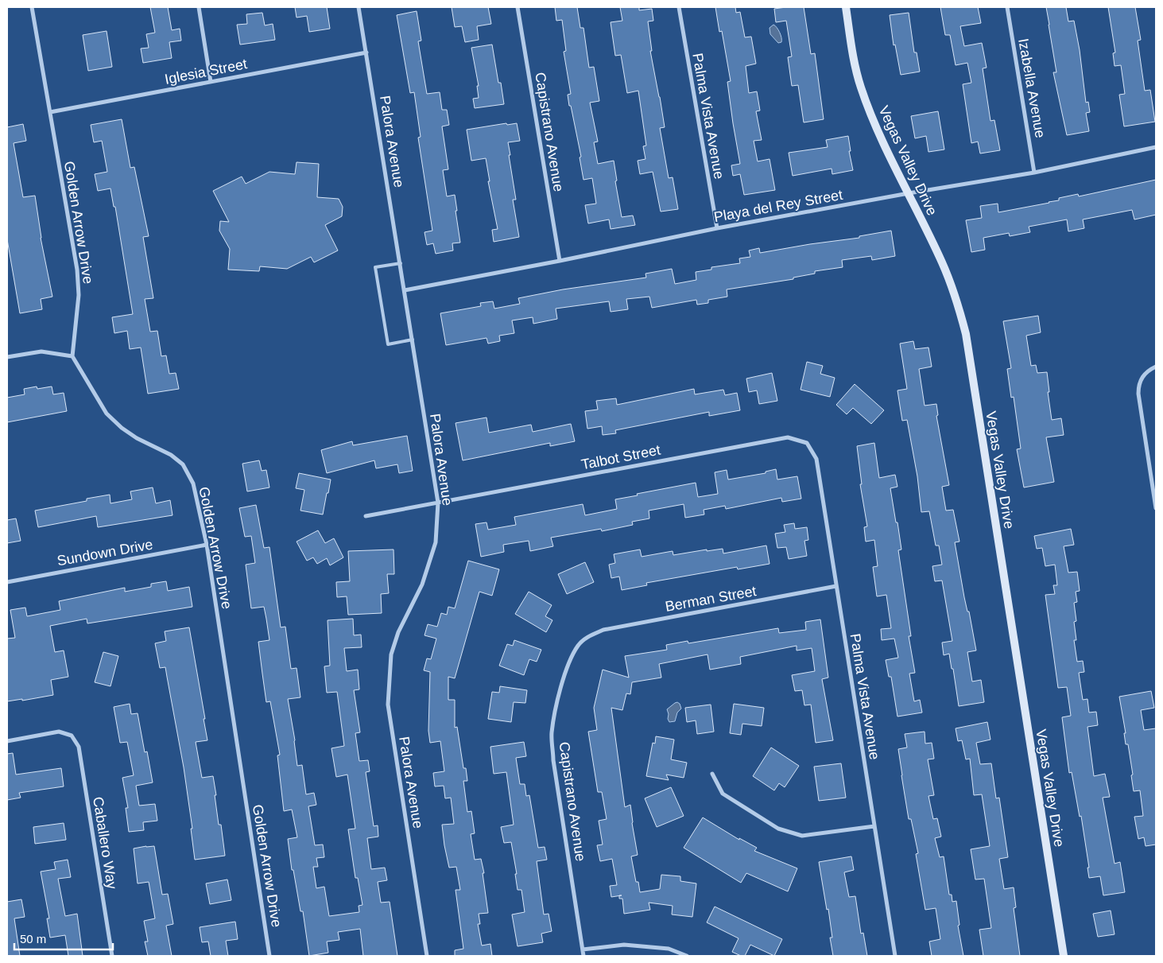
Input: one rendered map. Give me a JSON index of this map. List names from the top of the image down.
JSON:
{
  "streets": {
    "street": [
      "Iglesia Street",
      "Izabella Avenue",
      "Palma Vista Avenue",
      "Capistrano Avenue",
      "Palora Avenue",
      "Vegas Valley Drive",
      "Playa del Rey Street",
      "Golden Arrow Drive",
      "Talbot Street",
      "Sundown Drive",
      "Berman Street",
      "Caballero Way"
    ]
  },
  "crossings": [
    ["Iglesia Street", "Palora Avenue"],
    ["Iglesia Street", "Golden Arrow Drive"],
    ["Izabella Avenue", "Playa del Rey Street"],
    ["Palma Vista Avenue", "Playa del Rey Street"],
    ["Palma Vista Avenue", "Talbot Street"],
    ["Palma Vista Avenue", "Berman Street"],
    ["Capistrano Avenue", "Playa del Rey Street"],
    ["Capistrano Avenue", "Berman Street"],
    ["Palora Avenue", "Playa del Rey Street"],
    ["Palora Avenue", "Talbot Street"],
    ["Vegas Valley Drive", "Playa del Rey Street"],
    ["Golden Arrow Drive", "Sundown Drive"]
  ],
  "scale_bar": "50 m"
}
